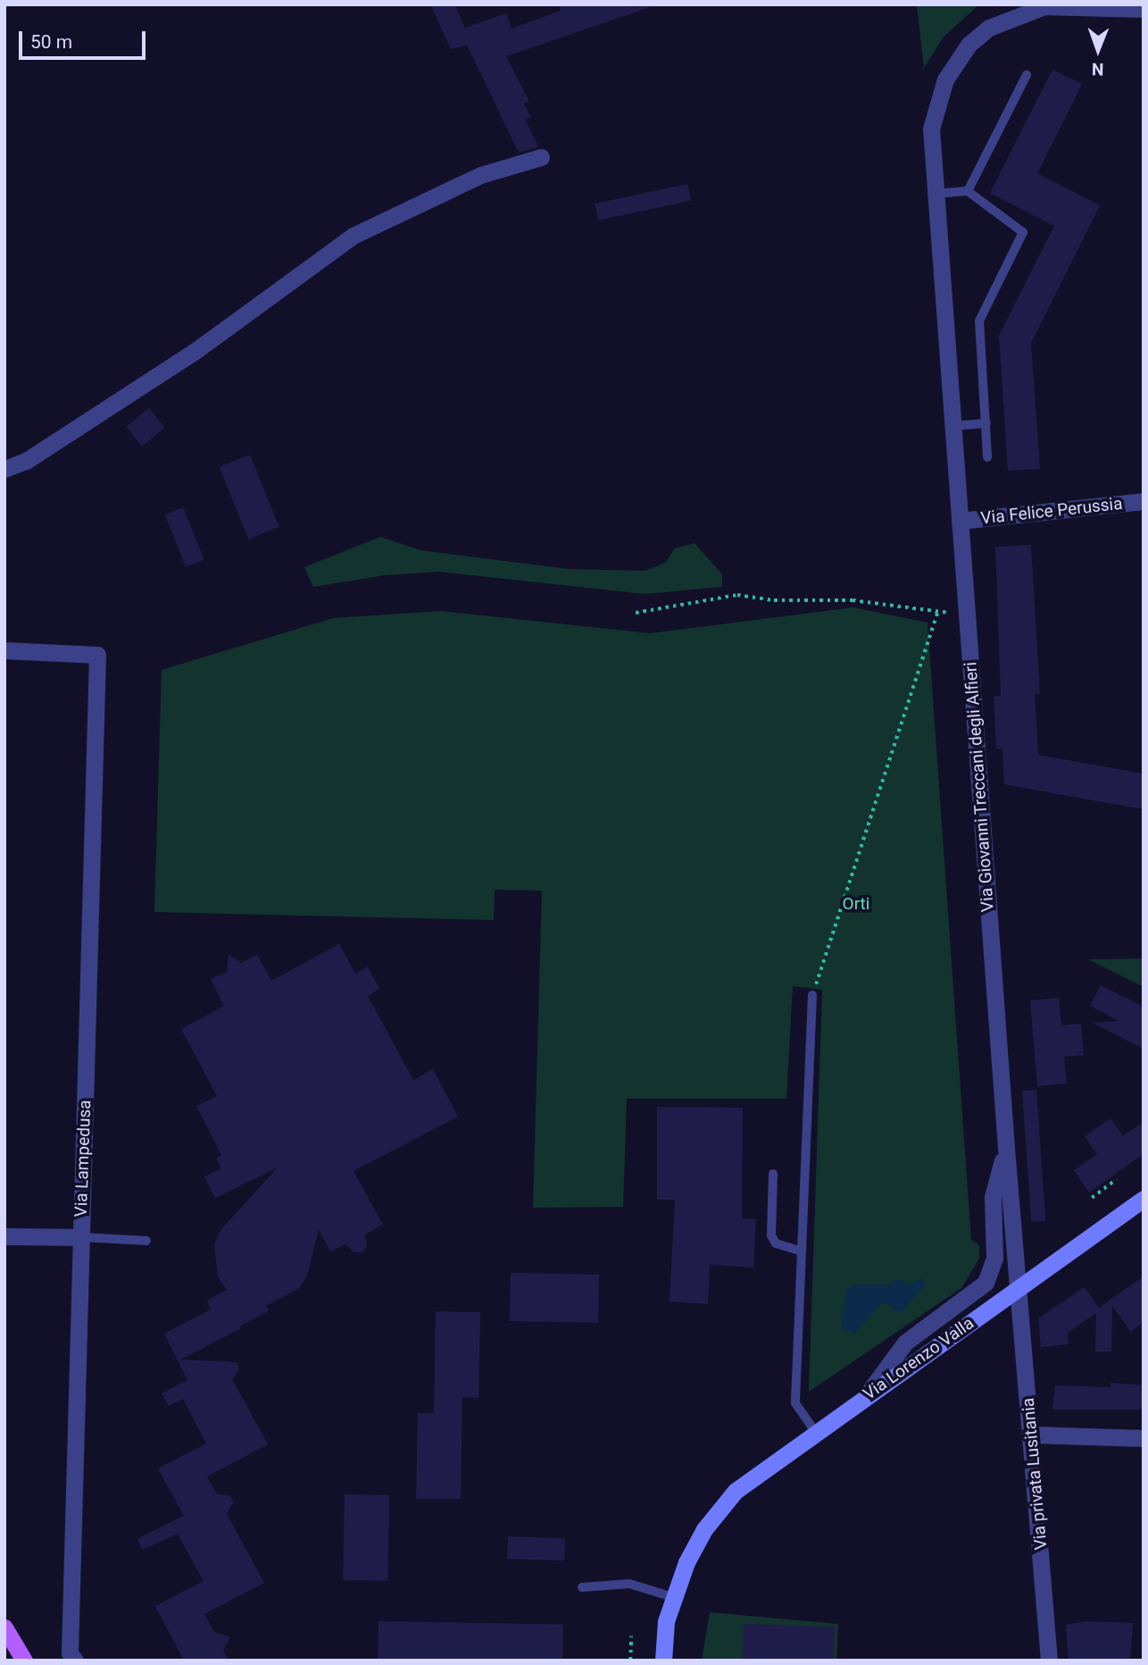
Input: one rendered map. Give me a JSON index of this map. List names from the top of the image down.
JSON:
{
  "streets": {
    "main road": ["Via Lorenzo Valla"],
    "street": [
      "Via Felice Perussia",
      "Via Giovanni Treccani degli Alfieri",
      "Via Lampedusa",
      "Via privata Lusitania"
    ]
  },
  "crossings": [
    ["Via Felice Perussia", "Via Giovanni Treccani degli Alfieri"],
    ["Via Giovanni Treccani degli Alfieri", "Via Lorenzo Valla"],
    ["Via Giovanni Treccani degli Alfieri", "Via privata Lusitania"],
    ["Via Lorenzo Valla", "Via privata Lusitania"]
  ],
  "parks": ["Orti"],
  "scale_bar": "50 m",
  "north": "bottom"
}
